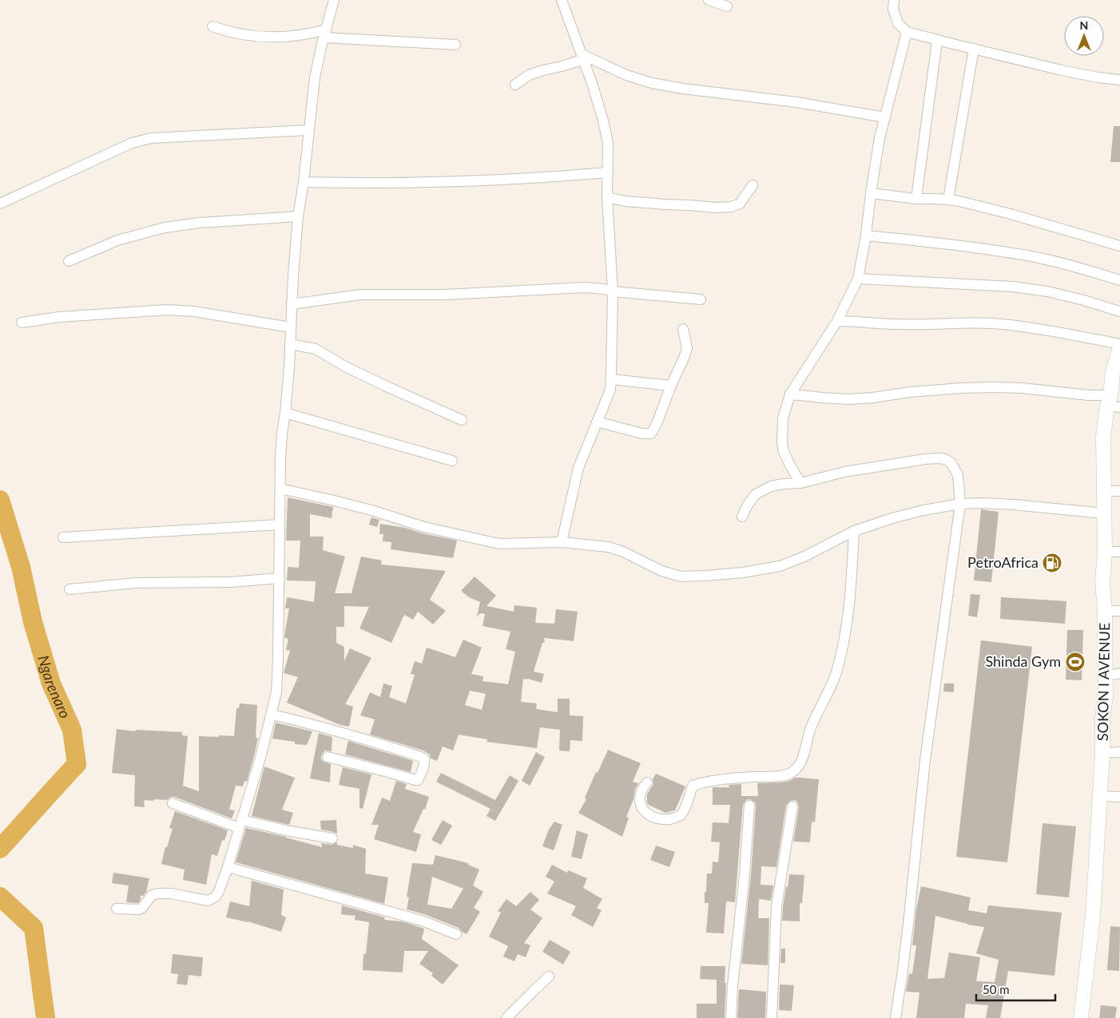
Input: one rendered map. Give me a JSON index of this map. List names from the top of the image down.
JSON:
{
  "streets": {
    "street": ["SOKON I AVENUE"]
  },
  "water": ["Ngarenaro"],
  "places": {
    "fuel station": ["PetroAfrica"],
    "sports": ["Shinda Gym"]
  },
  "scale_bar": "50 m",
  "north": "top"
}
